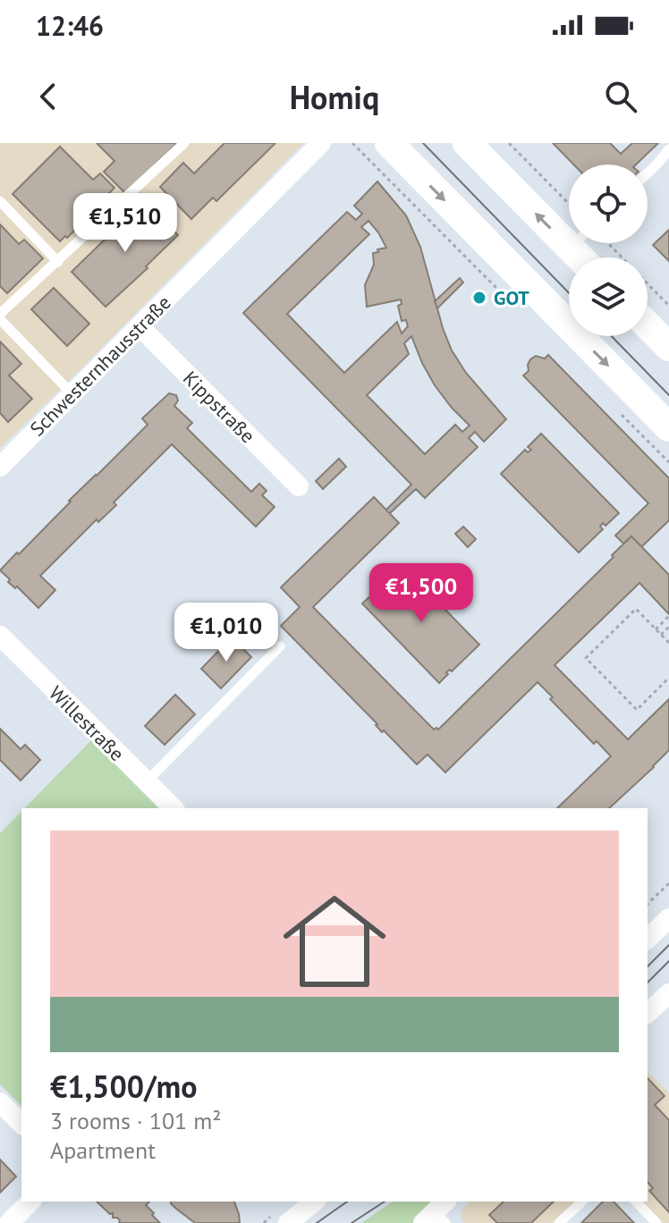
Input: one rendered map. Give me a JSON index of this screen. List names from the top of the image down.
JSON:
{
  "streets": {
    "street": ["Schwesternhausstraße", "Kippstraße", "Willestraße"]
  },
  "crossings": [
    ["Schwesternhausstraße", "Kippstraße"]
  ],
  "places": ["GOT"],
  "page": {
    "status": "12:46",
    "header": "Homiq",
    "price": ["€1,510", "€1,500", "€1,010"],
    "list": [
      {
        "name": "€1,500/mo",
        "note": "3 rooms · 101 m² · Apartment"
      }
    ]
  }
}
